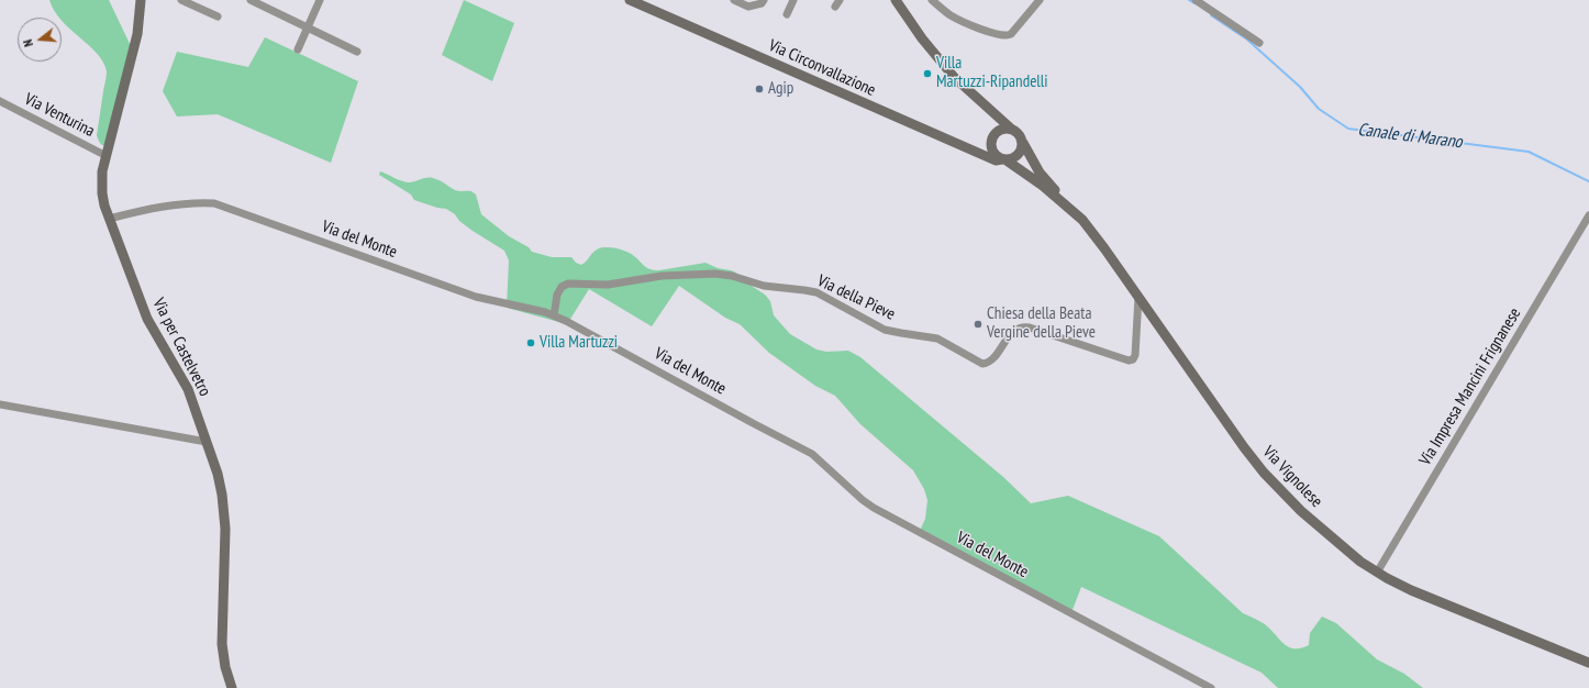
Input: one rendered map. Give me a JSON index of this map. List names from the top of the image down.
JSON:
{
  "streets": {
    "main road": ["Via Circonvallazione", "Via per Castelvetro", "Via Vignolese"],
    "street": [
      "Via Venturina",
      "Via del Monte",
      "Via della Pieve",
      "Via Impresa Mancini Frignanese"
    ]
  },
  "crossings": [
    ["Via Circonvallazione", "Via Vignolese"],
    ["Via Venturina", "Via per Castelvetro"],
    ["Via del Monte", "Via della Pieve"],
    ["Via del Monte", "Via per Castelvetro"],
    ["Via della Pieve", "Via Vignolese"],
    ["Via Impresa Mancini Frignanese", "Via Vignolese"]
  ],
  "water": ["Canale di Marano"],
  "places": [
    "Villa Martuzzi-Ripandelli",
    "Agip",
    "Chiesa della Beata Vergine della Pieve",
    "Villa Martuzzi"
  ],
  "north": "left"
}
